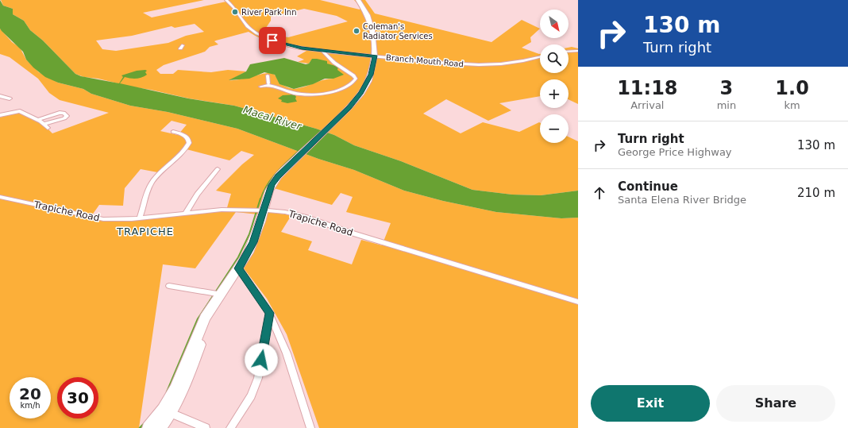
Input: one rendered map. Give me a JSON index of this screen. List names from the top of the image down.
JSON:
{
  "streets": {
    "street": ["Branch Mouth Road", "Trapiche Road"]
  },
  "districts": ["TRAPICHE"],
  "water": ["Macal River"],
  "places": ["River Park Inn", "Coleman's Radiator Services"],
  "north": "bottom right",
  "page": {
    "turn": ["130 m", "Turn right"],
    "map_buttons": ["+", "−"],
    "eta": [
      "11:18",
      "Arrival",
      "3",
      "min",
      "1.0",
      "km"
    ],
    "list": [
      {
        "name": "Turn right",
        "note": "George Price Highway",
        "value": "130 m"
      },
      {
        "name": "Continue",
        "note": "Santa Elena River Bridge",
        "value": "210 m"
      }
    ],
    "speed": "20 km/h",
    "limit": "30",
    "buttons": ["Exit", "Share"]
  }
}
